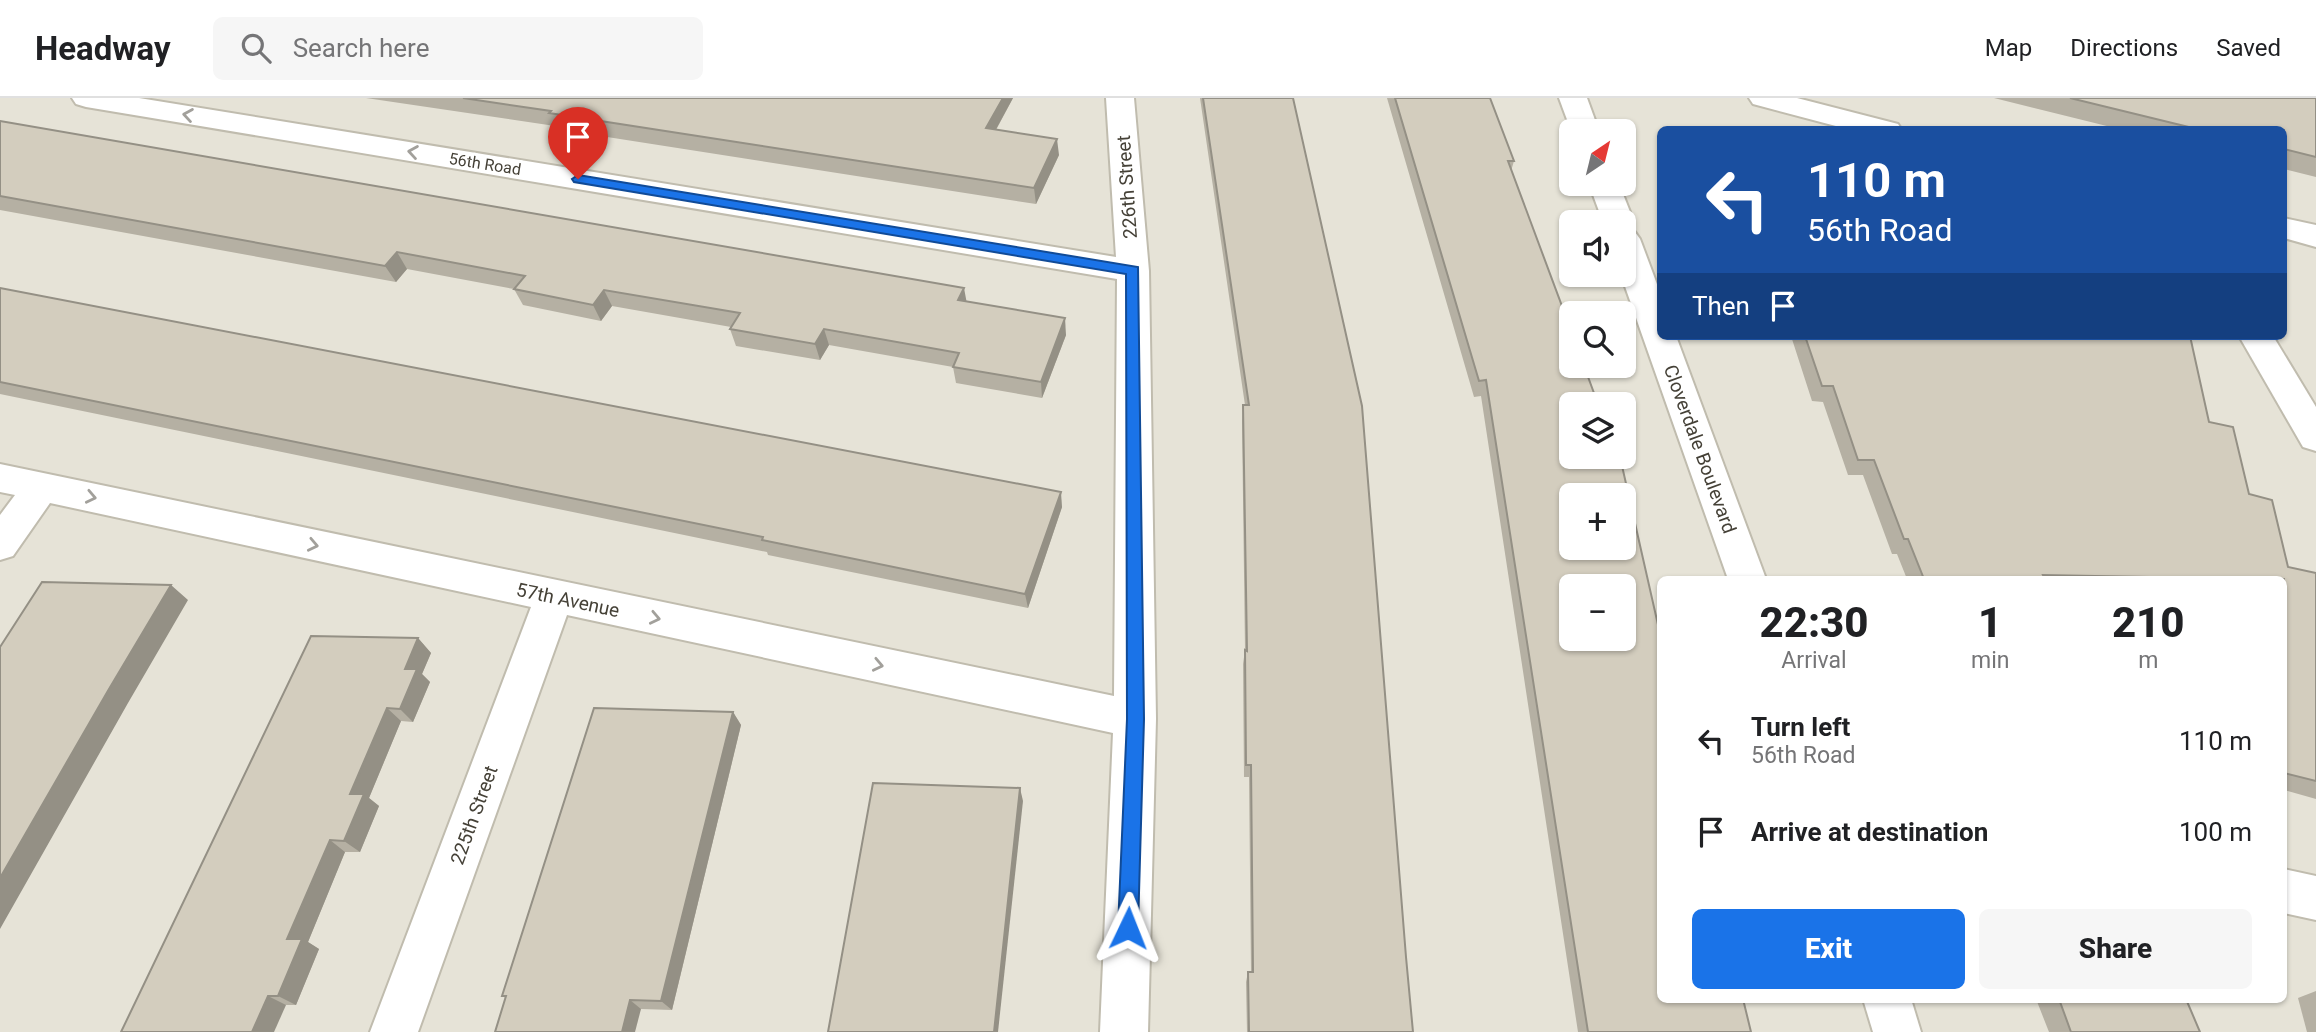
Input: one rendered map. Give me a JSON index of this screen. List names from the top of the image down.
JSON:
{
  "streets": {
    "street": [
      "56th Road",
      "226th Street",
      "Cloverdale Boulevard",
      "57th Avenue",
      "225th Street"
    ]
  },
  "crossings": [
    ["56th Road", "226th Street"],
    ["226th Street", "57th Avenue"],
    ["57th Avenue", "225th Street"]
  ],
  "one_way": ["56th Road", "57th Avenue"],
  "north": "top right",
  "page": {
    "header": "Headway",
    "search": "Search here",
    "nav": ["Map", "Directions", "Saved"],
    "map_buttons": ["+", "−"],
    "turn": ["110 m", "56th Road"],
    "then": "Then",
    "eta": [
      "22:30",
      "Arrival",
      "1",
      "min",
      "210",
      "m"
    ],
    "list": [
      {
        "name": "Turn left",
        "note": "56th Road",
        "value": "110 m"
      },
      {
        "name": "Arrive at destination",
        "value": "100 m"
      }
    ],
    "buttons": ["Exit", "Share"]
  }
}
